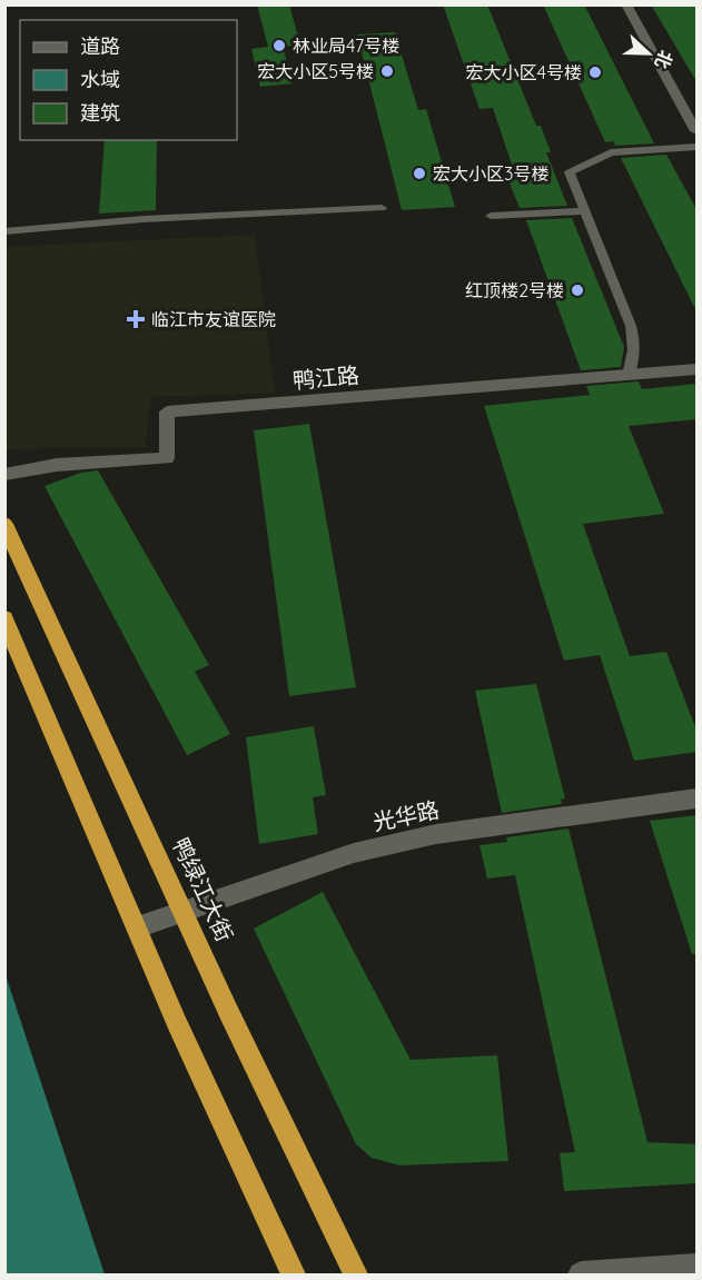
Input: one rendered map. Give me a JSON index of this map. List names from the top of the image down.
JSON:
{
  "streets": {
    "highway": ["鸭绿江大街"],
    "street": ["鸭江路", "光华路"]
  },
  "crossings": [
    ["光华路", "鸭绿江大街"]
  ],
  "places": {
    "other": [
      "林业局47号楼",
      "宏大小区5号楼",
      "宏大小区4号楼",
      "宏大小区3号楼",
      "红顶楼2号楼"
    ],
    "health": ["临江市友谊医院"]
  },
  "legend": ["道路", "水域", "建筑"],
  "north": "right"
}
